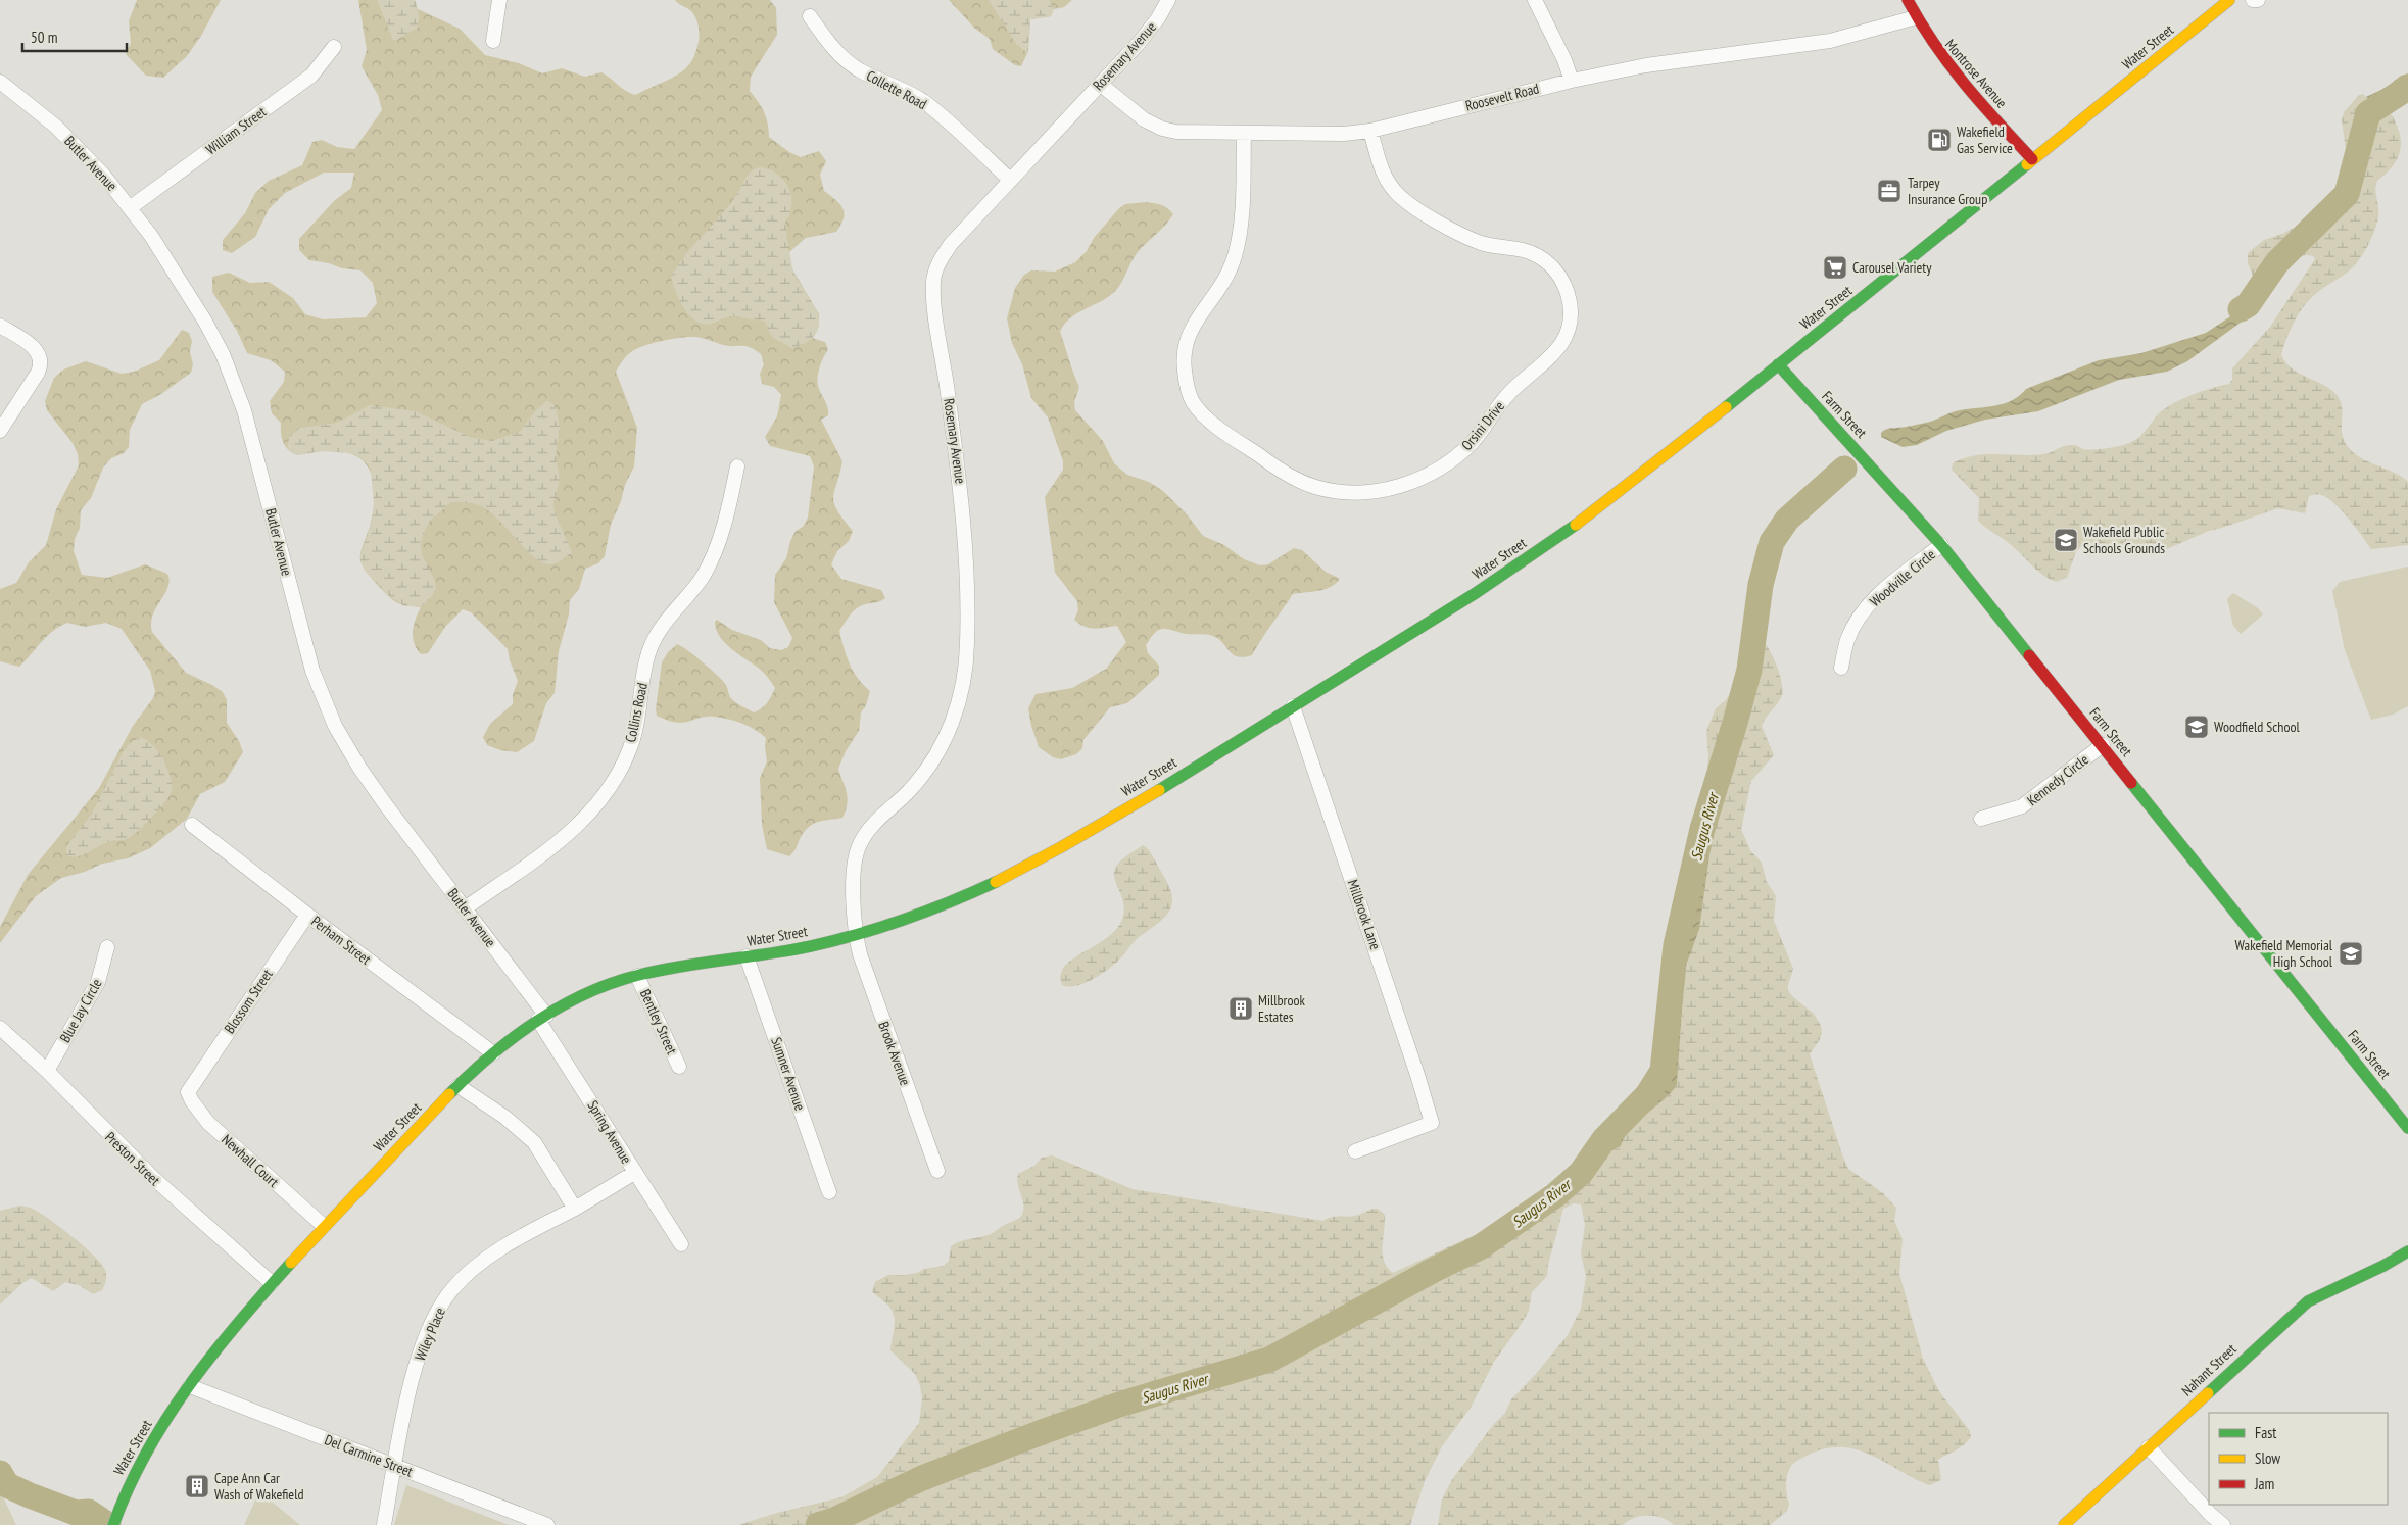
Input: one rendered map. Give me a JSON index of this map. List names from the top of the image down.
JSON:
{
  "streets": {
    "main road": [
      "Water Street",
      "Montrose Avenue",
      "Farm Street",
      "Nahant Street"
    ],
    "street": [
      "Rosemary Avenue",
      "Collette Road",
      "Roosevelt Road",
      "William Street",
      "Butler Avenue",
      "Orsini Drive",
      "Woodville Circle",
      "Collins Road",
      "Kennedy Circle",
      "Millbrook Lane",
      "Perham Street",
      "Blossom Street",
      "Blue Jay Circle",
      "Bentley Street",
      "Brook Avenue",
      "Sumner Avenue",
      "Spring Avenue",
      "Preston Street",
      "Newhall Court",
      "Wiley Place",
      "Del Carmine Street"
    ]
  },
  "crossings": [
    ["Water Street", "Rosemary Avenue"],
    ["Water Street", "Montrose Avenue"],
    ["Water Street", "Butler Avenue"],
    ["Water Street", "Farm Street"],
    ["Water Street", "Millbrook Lane"],
    ["Water Street", "Perham Street"],
    ["Water Street", "Bentley Street"],
    ["Water Street", "Brook Avenue"],
    ["Water Street", "Sumner Avenue"],
    ["Water Street", "Spring Avenue"],
    ["Water Street", "Preston Street"],
    ["Water Street", "Newhall Court"],
    ["Water Street", "Del Carmine Street"],
    ["Rosemary Avenue", "Collette Road"],
    ["Rosemary Avenue", "Roosevelt Road"],
    ["Rosemary Avenue", "Brook Avenue"],
    ["Montrose Avenue", "Roosevelt Road"],
    ["Roosevelt Road", "Orsini Drive"],
    ["William Street", "Butler Avenue"],
    ["Butler Avenue", "Collins Road"],
    ["Butler Avenue", "Spring Avenue"],
    ["Farm Street", "Woodville Circle"],
    ["Farm Street", "Kennedy Circle"],
    ["Perham Street", "Blossom Street"],
    ["Blossom Street", "Newhall Court"],
    ["Blue Jay Circle", "Preston Street"],
    ["Spring Avenue", "Wiley Place"],
    ["Wiley Place", "Del Carmine Street"]
  ],
  "water": ["Saugus River"],
  "places": {
    "fuel station": ["Wakefield Gas Service"],
    "office": ["Tarpey Insurance Group"],
    "supermarket": ["Carousel Variety"],
    "school or university": ["Wakefield Public Schools Grounds", "Woodfield School", "Wakefield Memorial High School"],
    "building": ["Millbrook Estates", "Cape Ann Car Wash of Wakefield"]
  },
  "legend": ["Fast", "Slow", "Jam"],
  "scale_bar": "50 m"
}
